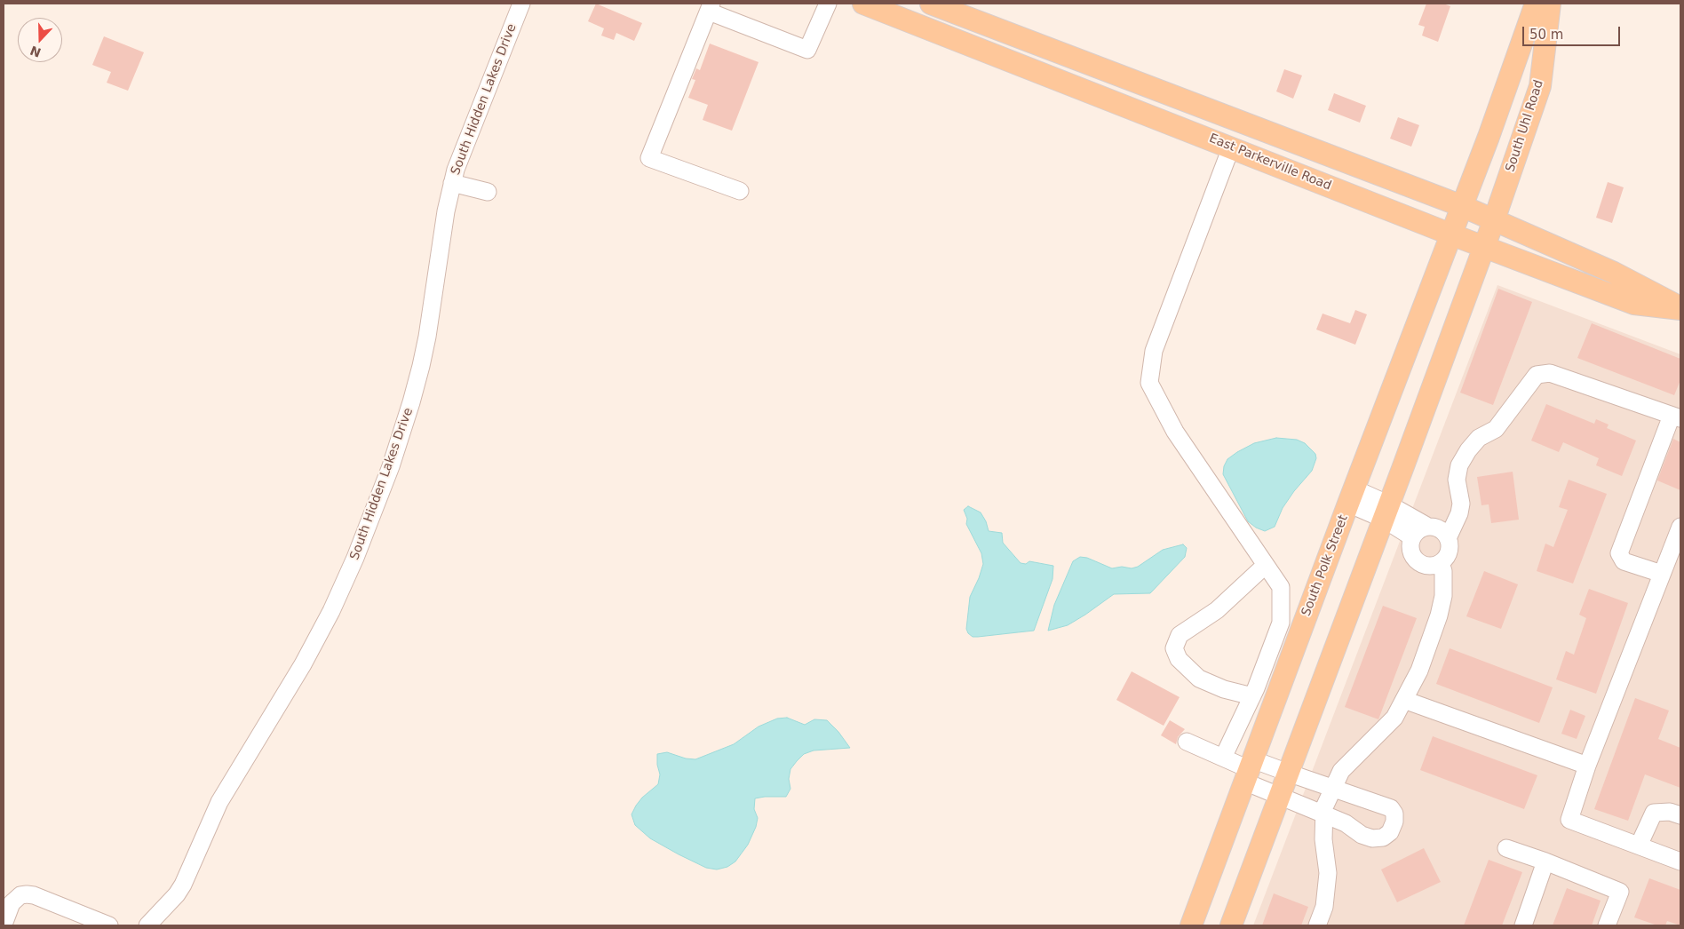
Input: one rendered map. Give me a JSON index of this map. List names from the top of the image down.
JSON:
{
  "streets": {
    "main road": ["South Uhl Road", "East Parkerville Road", "South Polk Street"],
    "street": ["South Hidden Lakes Drive"]
  },
  "crossings": [
    ["South Uhl Road", "East Parkerville Road"],
    ["East Parkerville Road", "South Polk Street"]
  ],
  "scale_bar": "50 m",
  "north": "bottom"
}
